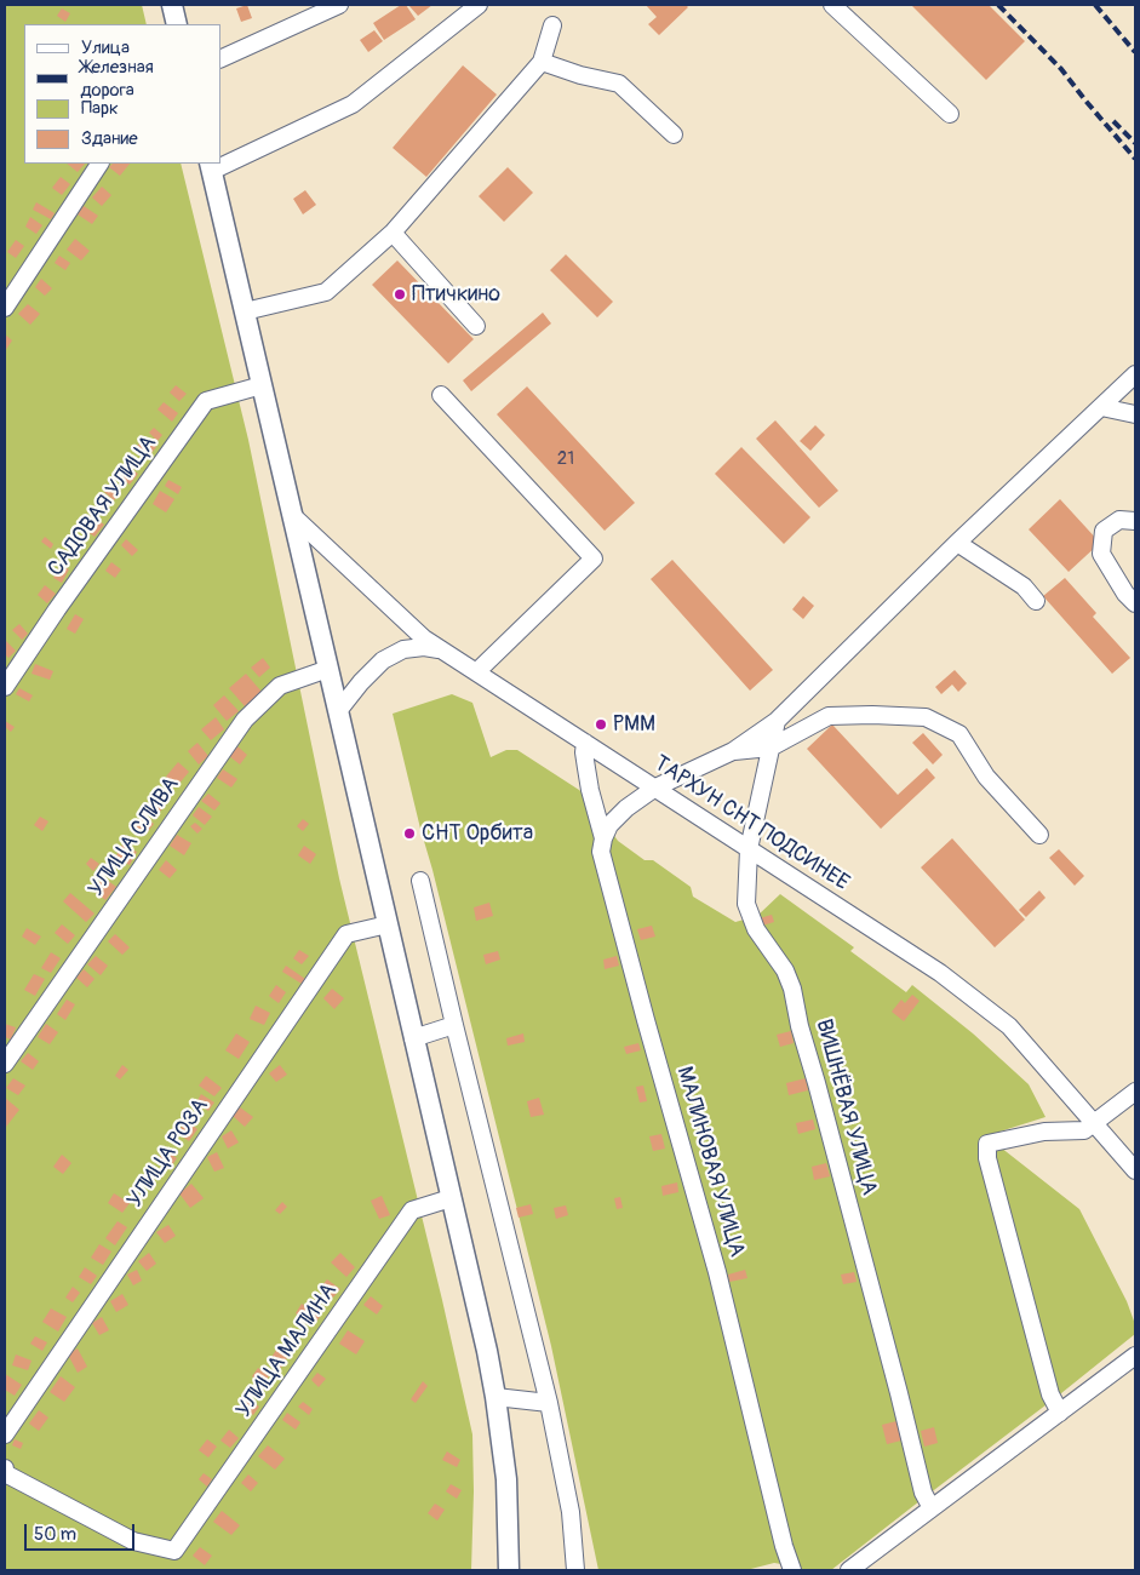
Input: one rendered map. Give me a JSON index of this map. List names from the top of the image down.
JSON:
{
  "streets": {
    "street": [
      "САДОВАЯ УЛИЦА",
      "ТАРХУН СНТ ПОДСИНЕЕ",
      "УЛИЦА СЛИВА",
      "ВИШНЁВАЯ УЛИЦА",
      "УЛИЦА РОЗА",
      "МАЛИНОВАЯ УЛИЦА",
      "УЛИЦА МАЛИНА"
    ]
  },
  "crossings": [
    ["ТАРХУН СНТ ПОДСИНЕЕ", "ВИШНЁВАЯ УЛИЦА"],
    ["ТАРХУН СНТ ПОДСИНЕЕ", "МАЛИНОВАЯ УЛИЦА"]
  ],
  "places": ["Птичкино", "РММ", "СНТ Орбита"],
  "house_numbers": ["21"],
  "legend": [
    "Улица",
    "Железная дорога",
    "Парк",
    "Здание"
  ],
  "scale_bar": "50 m"
}
